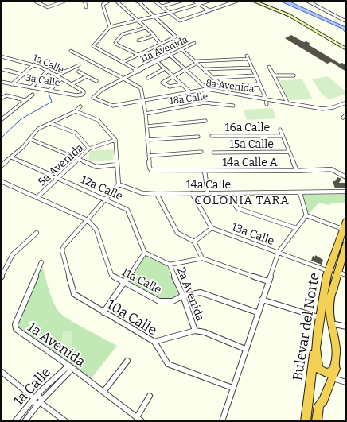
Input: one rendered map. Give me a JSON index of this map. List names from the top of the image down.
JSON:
{
  "streets": {
    "highway": ["Bulevar del Norte"],
    "street": [
      "11a Avenida",
      "1a Calle",
      "3a Calle",
      "8a Avenida",
      "18a Calle",
      "16a Calle",
      "15a Calle",
      "14a Calle A",
      "5a Avenida",
      "14a Calle",
      "12a Calle",
      "13a Calle",
      "11a Calle",
      "2a Avenida",
      "10a Calle",
      "1a Avenida"
    ]
  },
  "crossings": [
    ["11a Avenida", "8a Avenida"],
    ["1a Calle", "3a Calle"],
    ["1a Calle", "1a Avenida"],
    ["5a Avenida", "12a Calle"],
    ["5a Avenida", "11a Calle"],
    ["13a Calle", "Bulevar del Norte"],
    ["11a Calle", "2a Avenida"],
    ["11a Calle", "10a Calle"]
  ],
  "districts": ["COLONIA TARA"]
}
